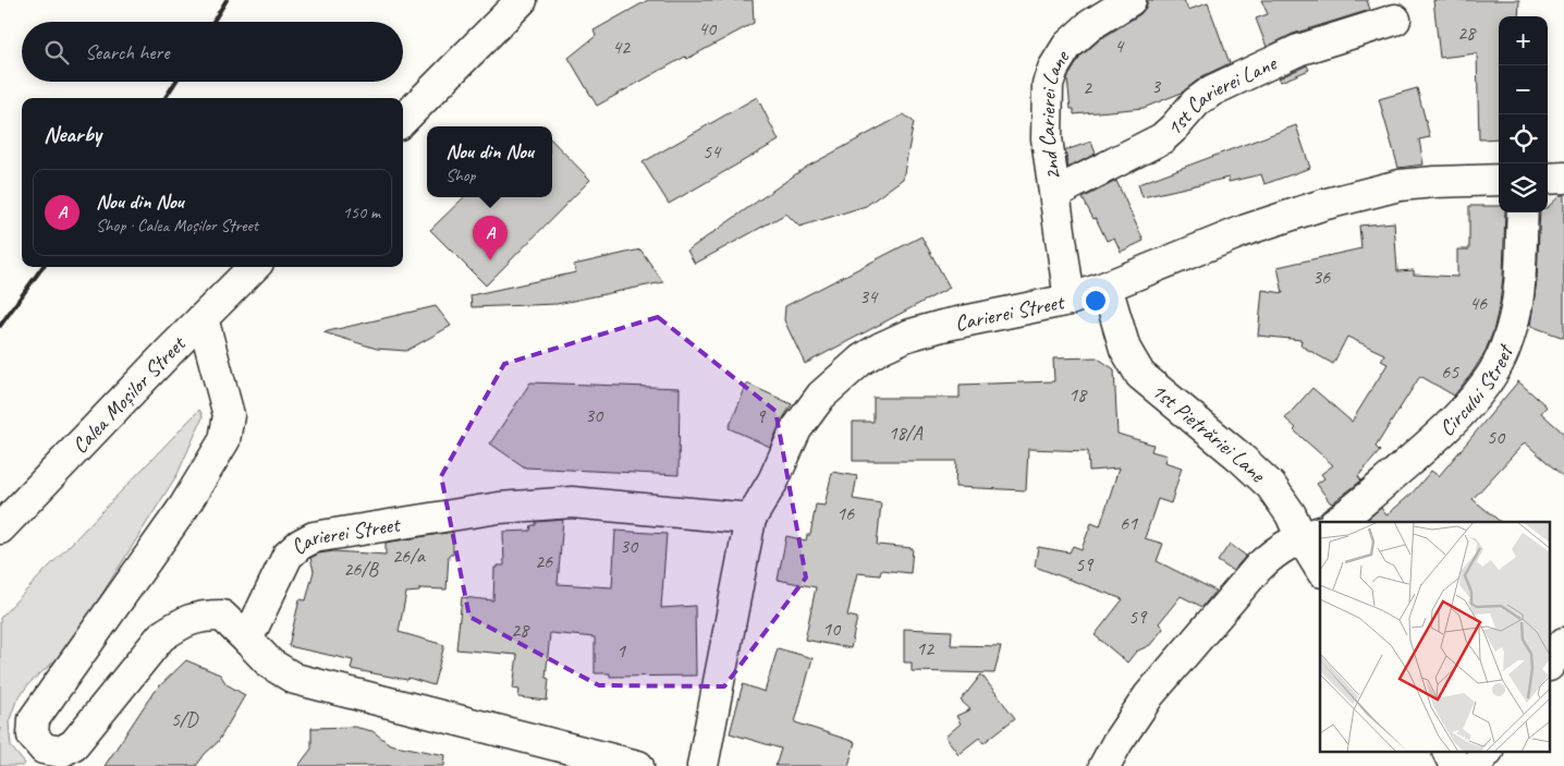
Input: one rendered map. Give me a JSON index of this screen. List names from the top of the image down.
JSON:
{
  "streets": {
    "street": [
      "1st Carierei Lane",
      "2nd Carierei Lane",
      "Carierei Street",
      "Circului Street",
      "Calea Moșilor Street",
      "1st Pietrăriei Lane"
    ]
  },
  "crossings": [
    ["1st Carierei Lane", "2nd Carierei Lane"],
    ["2nd Carierei Lane", "Carierei Street"],
    ["Carierei Street", "1st Pietrăriei Lane"]
  ],
  "house_numbers": [
    "40",
    "28",
    "4",
    "42",
    "3",
    "2",
    "54",
    "36",
    "34",
    "46",
    "65",
    "18",
    "30",
    "9",
    "18/A",
    "50",
    "16",
    "61",
    "30",
    "26/a",
    "26",
    "59",
    "26/B",
    "59",
    "10",
    "28",
    "12",
    "1",
    "5/D"
  ],
  "page": {
    "map_buttons": ["+", "−"],
    "search": "Search here",
    "heading": "Nearby",
    "popup": ["Nou din Nou", "Shop"],
    "list": [
      {
        "mark": "A",
        "name": "Nou din Nou",
        "note": "Shop · Calea Moșilor Street",
        "value": "150 m"
      }
    ],
    "pins": "A"
  }
}
